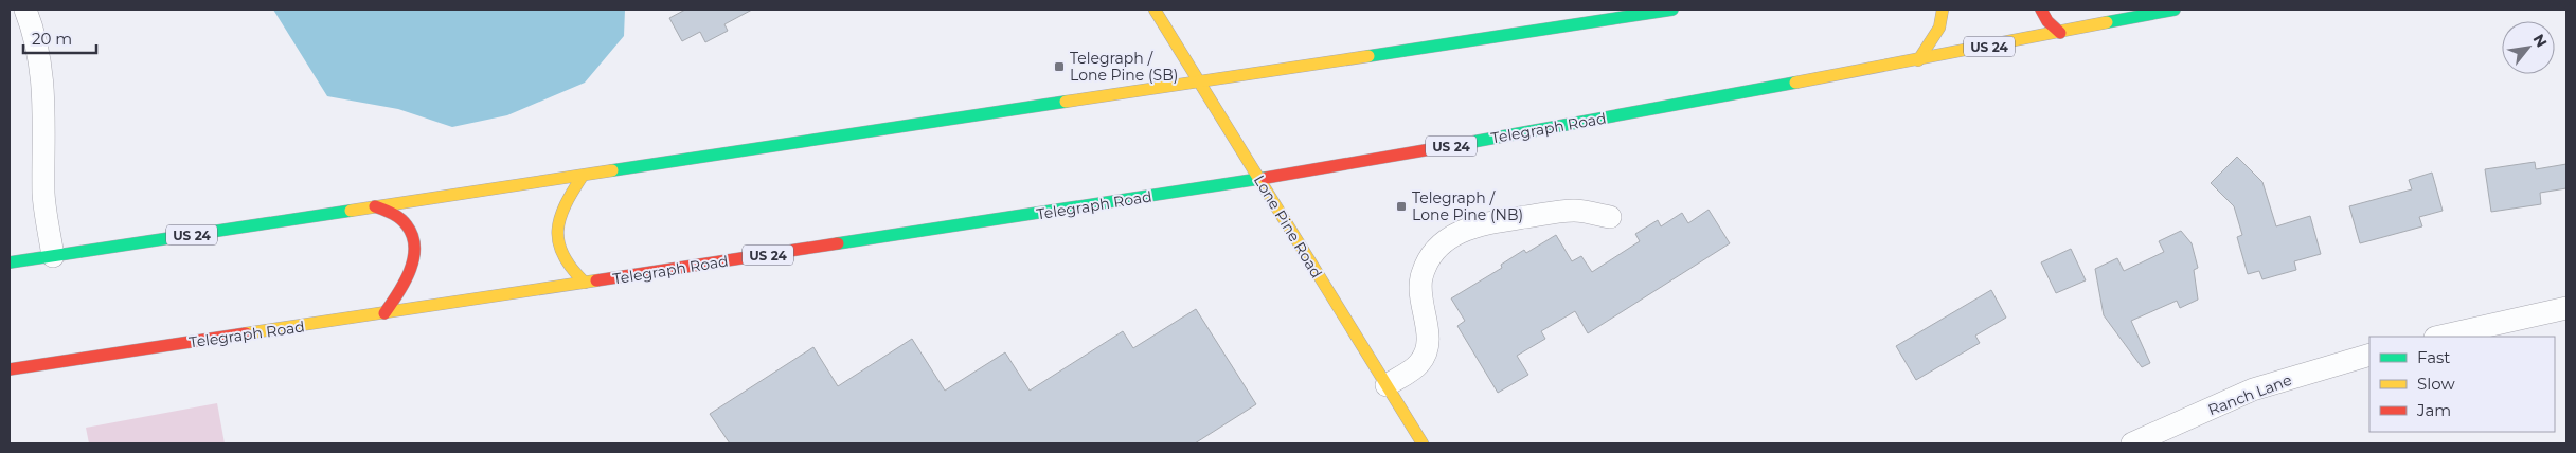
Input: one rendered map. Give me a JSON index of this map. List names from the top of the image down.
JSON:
{
  "streets": {
    "main road": ["US 24", "Telegraph Road", "Lone Pine Road"],
    "street": ["Ranch Lane"]
  },
  "crossings": [
    ["US 24", "Lone Pine Road"],
    ["Telegraph Road", "Lone Pine Road"]
  ],
  "places": {
    "transit": ["Telegraph / Lone Pine (SB)", "Telegraph / Lone Pine (NB)"]
  },
  "legend": ["Fast", "Slow", "Jam"],
  "scale_bar": "20 m",
  "north": "top right"
}
